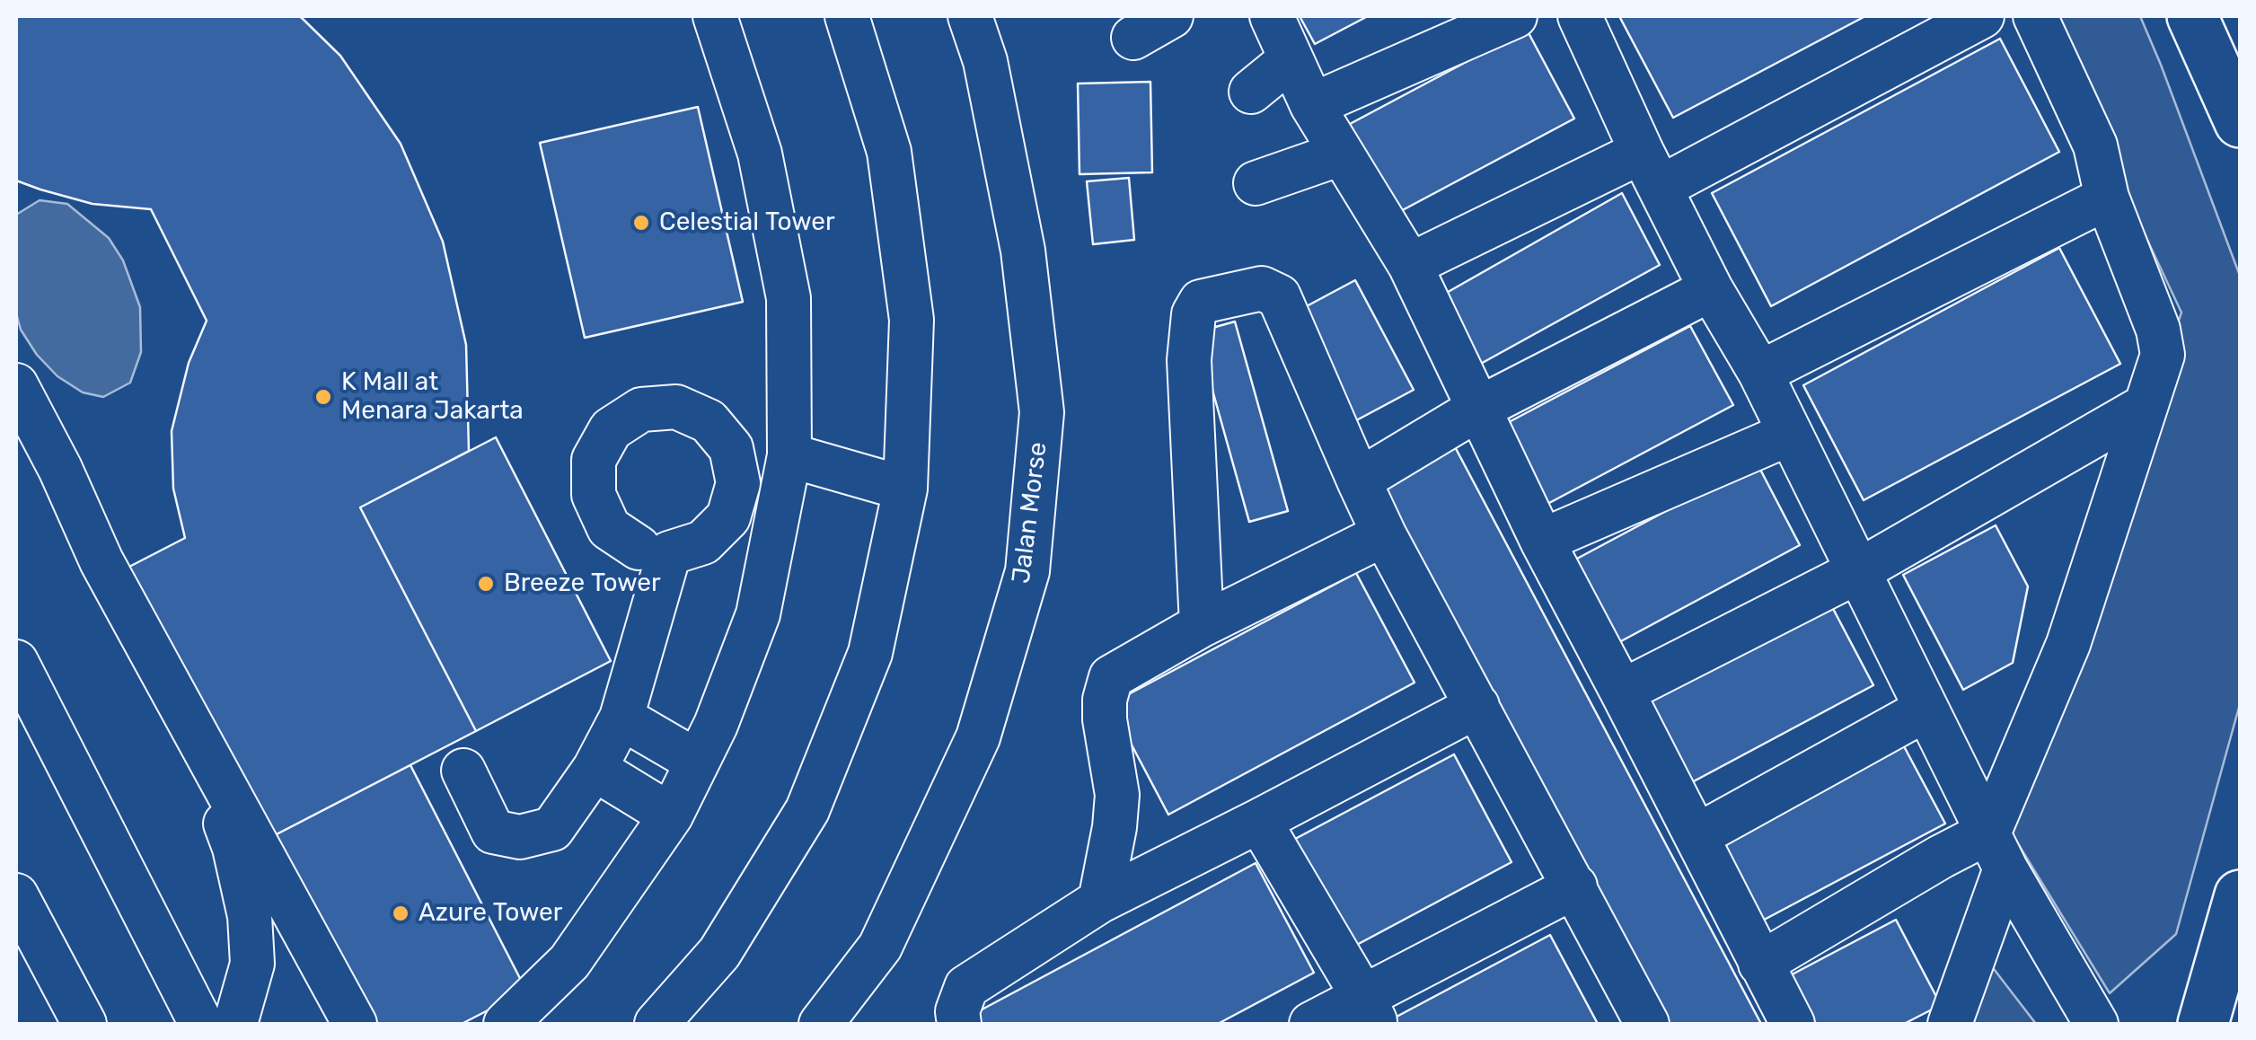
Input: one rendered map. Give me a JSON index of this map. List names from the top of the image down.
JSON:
{
  "streets": {
    "street": ["Jalan Morse"]
  },
  "places": [
    "Celestial Tower",
    "K Mall at Menara Jakarta",
    "Breeze Tower",
    "Azure Tower"
  ]
}
